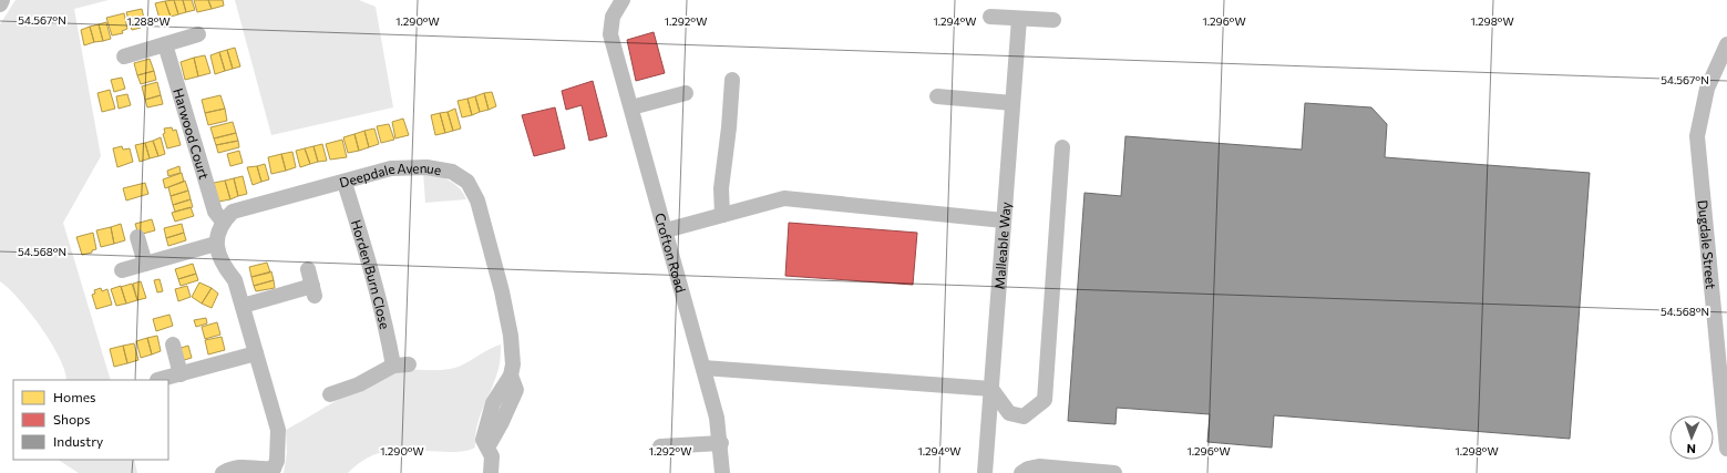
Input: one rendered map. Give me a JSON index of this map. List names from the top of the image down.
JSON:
{
  "streets": {
    "street": [
      "Harwood Court",
      "Deepdale Avenue",
      "Dugdale Street",
      "Malleable Way",
      "Crofton Road",
      "Horden Burn Close"
    ]
  },
  "crossings": [
    ["Harwood Court", "Deepdale Avenue"],
    ["Deepdale Avenue", "Horden Burn Close"]
  ],
  "legend": ["Homes", "Shops", "Industry"],
  "north": "bottom",
  "coordinates": [
    "54.567°N",
    "1.288°W",
    "1.290°W",
    "1.292°W",
    "1.294°W",
    "1.296°W",
    "1.298°W",
    "54.568°N"
  ]
}
